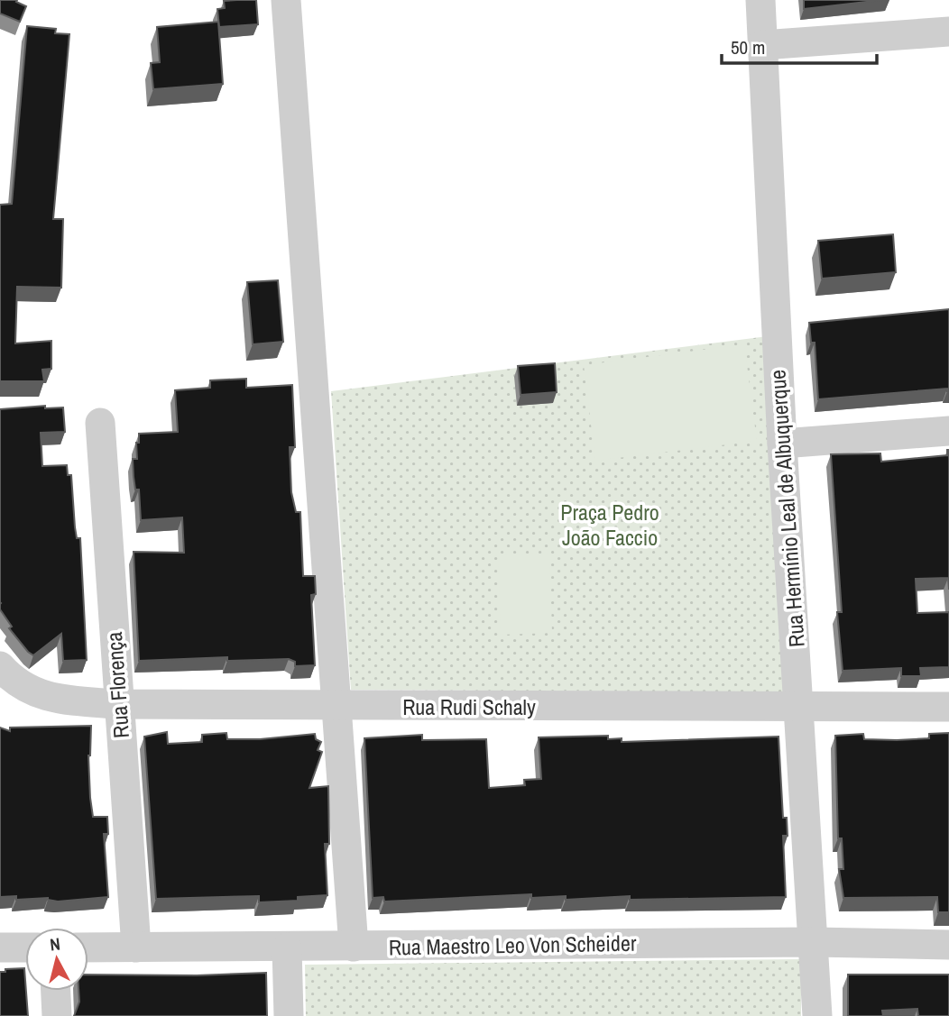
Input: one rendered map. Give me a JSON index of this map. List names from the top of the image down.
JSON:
{
  "streets": {
    "street": [
      "Rua Hermínio Leal de Albuquerque",
      "Rua Florença",
      "Rua Rudi Schaly",
      "Rua Maestro Leo Von Scheider"
    ]
  },
  "crossings": [
    ["Rua Hermínio Leal de Albuquerque", "Rua Rudi Schaly"],
    ["Rua Hermínio Leal de Albuquerque", "Rua Maestro Leo Von Scheider"],
    ["Rua Florença", "Rua Rudi Schaly"],
    ["Rua Florença", "Rua Maestro Leo Von Scheider"]
  ],
  "parks": ["Praça Pedro João Faccio"],
  "scale_bar": "50 m",
  "north": "top"
}
